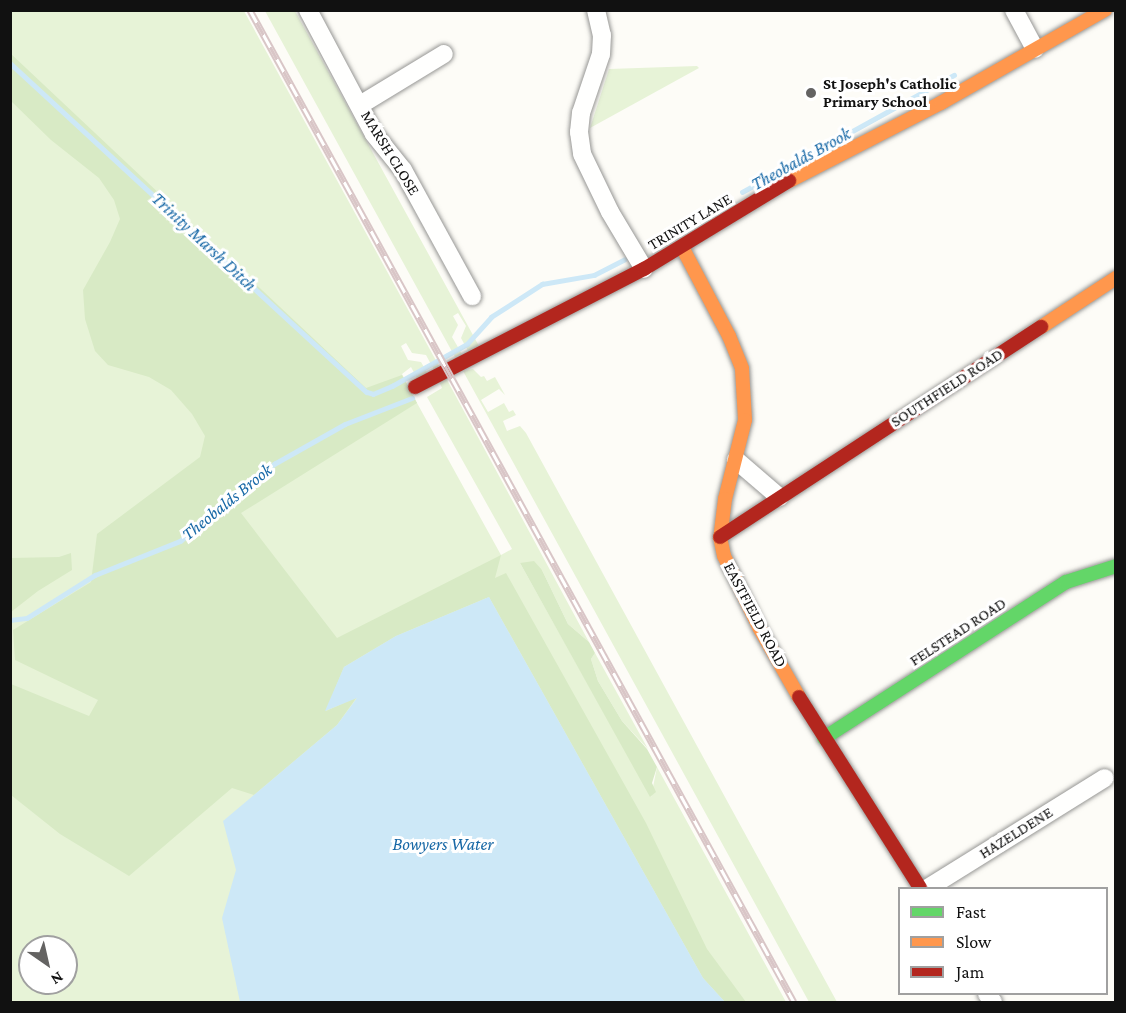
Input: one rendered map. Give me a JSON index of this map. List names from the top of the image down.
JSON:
{
  "streets": {
    "street": [
      "MARSH CLOSE",
      "TRINITY LANE",
      "SOUTHFIELD ROAD",
      "EASTFIELD ROAD",
      "FELSTEAD ROAD",
      "HAZELDENE"
    ]
  },
  "crossings": [
    ["TRINITY LANE", "EASTFIELD ROAD"],
    ["SOUTHFIELD ROAD", "EASTFIELD ROAD"],
    ["EASTFIELD ROAD", "FELSTEAD ROAD"]
  ],
  "water": ["Theobalds Brook", "Trinity Marsh Ditch", "Bowyers Water"],
  "places": ["St Joseph's Catholic Primary School"],
  "legend": ["Fast", "Slow", "Jam"],
  "north": "bottom right"
}
